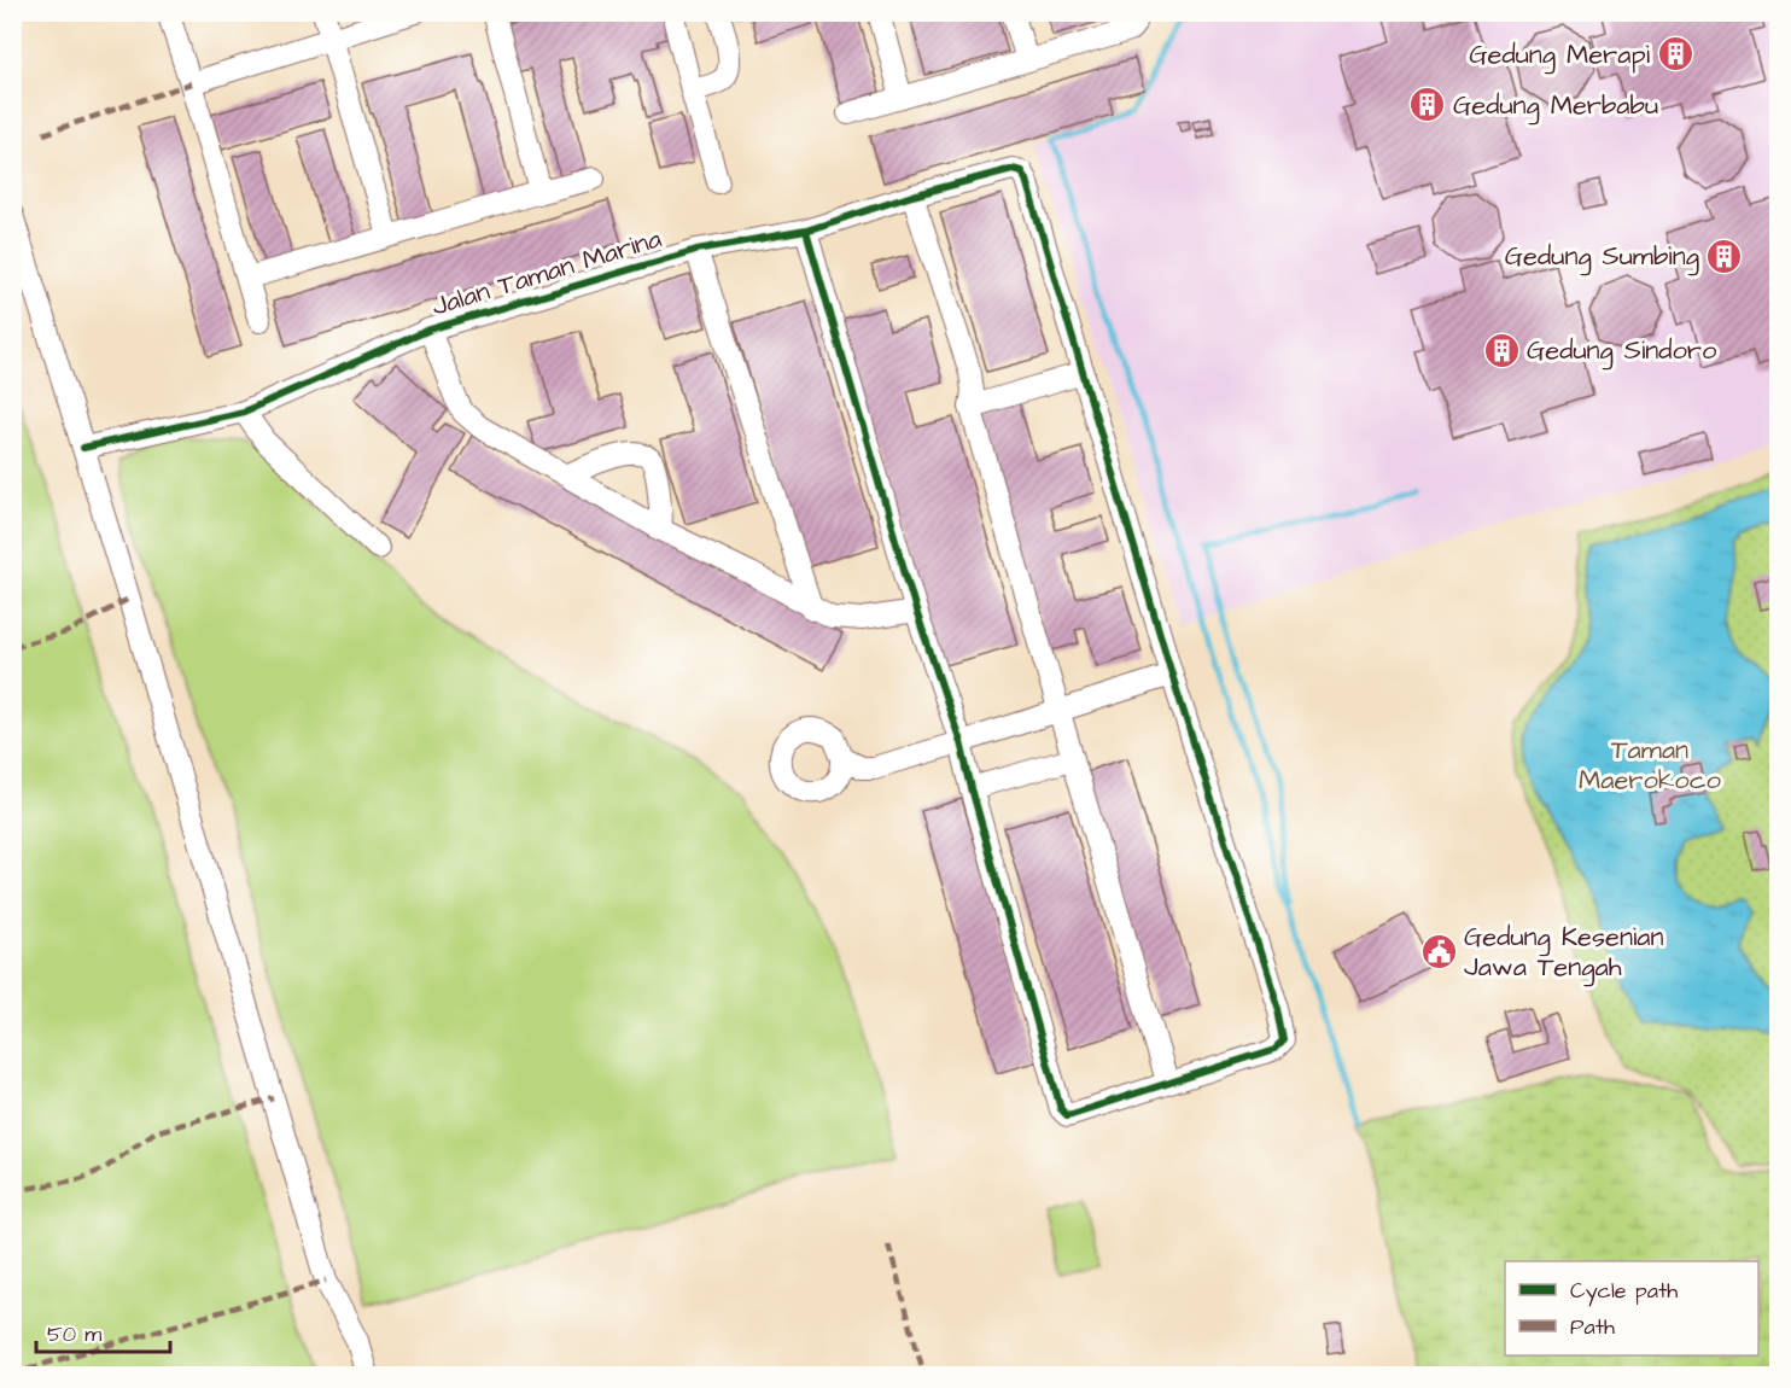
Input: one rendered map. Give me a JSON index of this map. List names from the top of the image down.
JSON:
{
  "streets": {
    "street": ["Jalan Taman Marina"]
  },
  "parks": ["Taman Maerokoco"],
  "places": {
    "building": [
      "Gedung Merapi",
      "Gedung Merbabu",
      "Gedung Sumbing",
      "Gedung Sindoro"
    ],
    "public building": ["Gedung Kesenian Jawa Tengah"]
  },
  "legend": ["Cycle path", "Path"],
  "scale_bar": "50 m"
}
